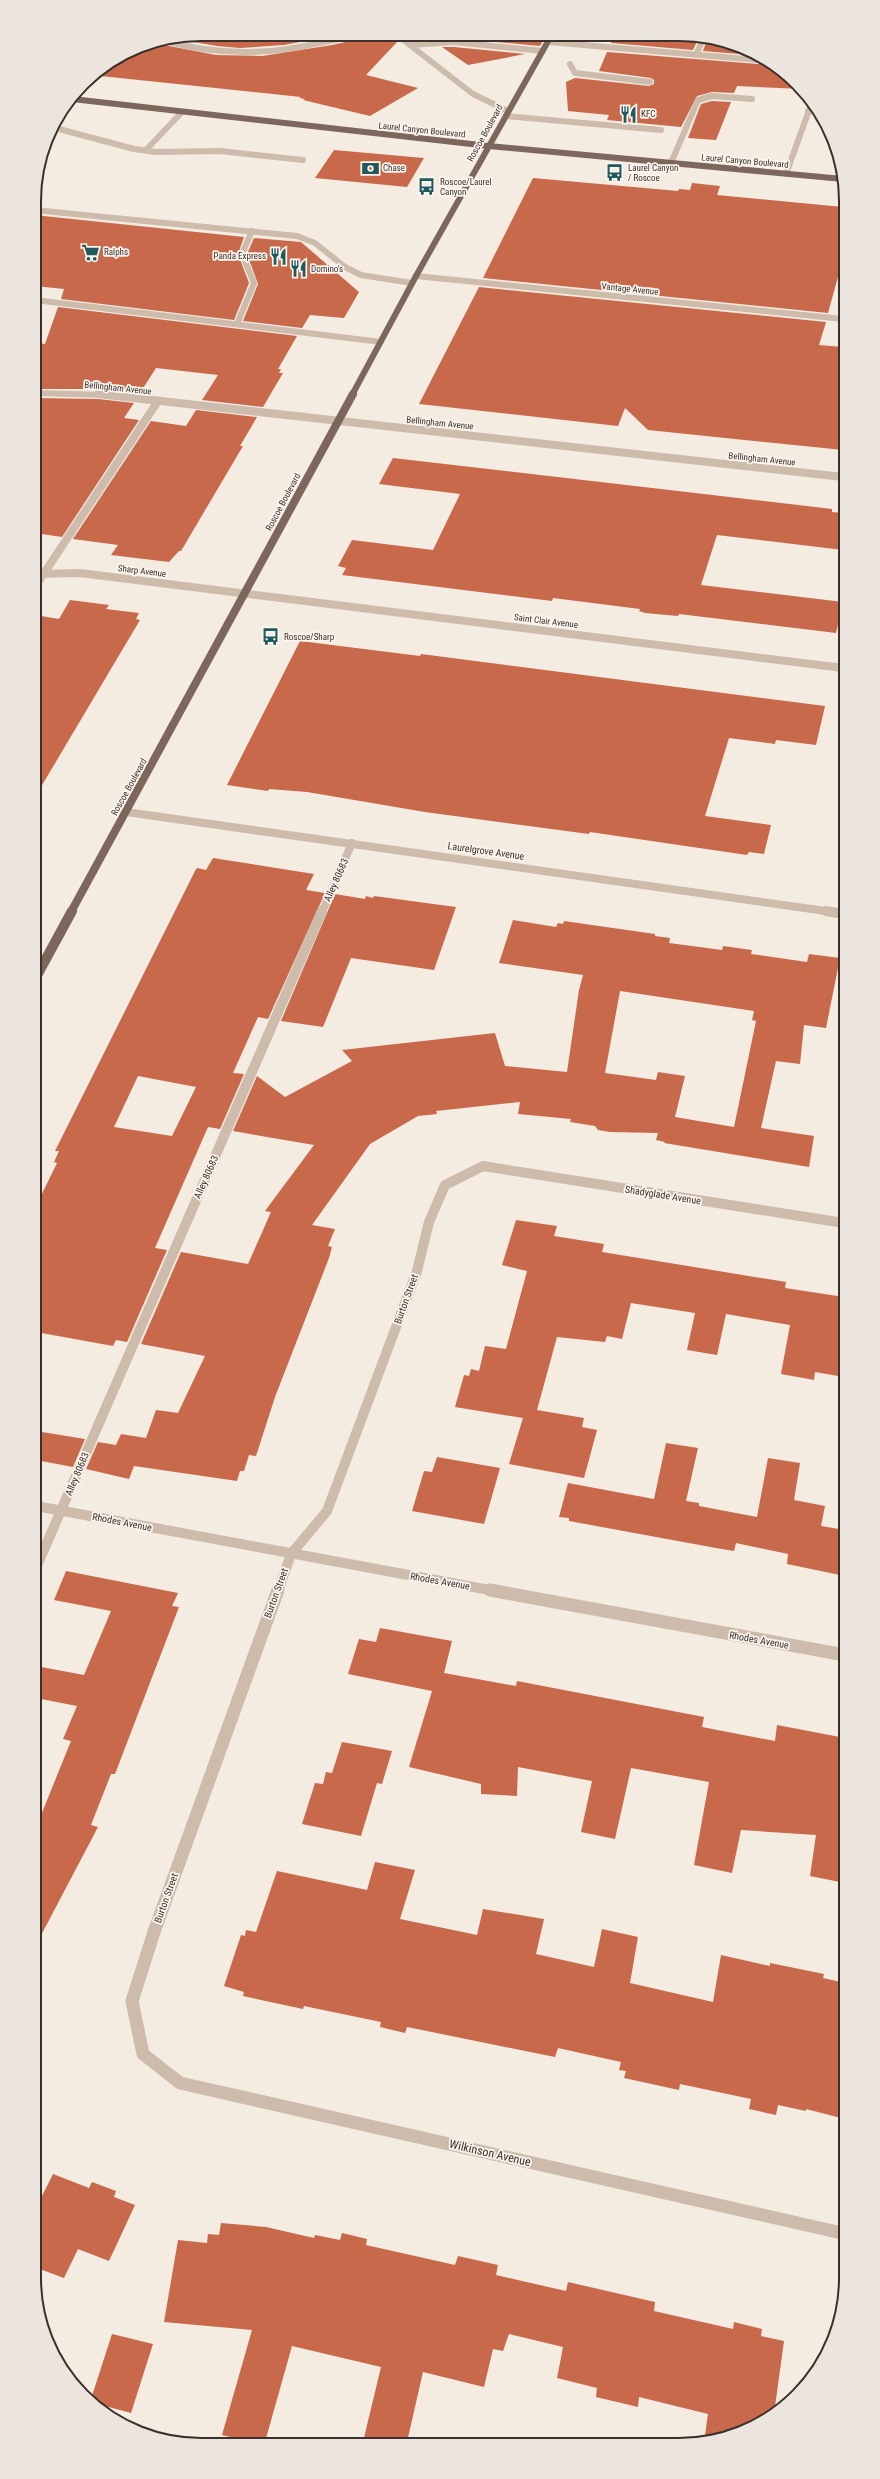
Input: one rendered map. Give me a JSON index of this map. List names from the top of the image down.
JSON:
{
  "streets": {
    "main road": ["Laurel Canyon Boulevard", "Roscoe Boulevard"],
    "street": [
      "Vantage Avenue",
      "Bellingham Avenue",
      "Sharp Avenue",
      "Saint Clair Avenue",
      "Laurelgrove Avenue",
      "Alley 80683",
      "Shadyglade Avenue",
      "Burton Street",
      "Rhodes Avenue",
      "Wilkinson Avenue"
    ]
  },
  "crossings": [
    ["Laurel Canyon Boulevard", "Roscoe Boulevard"],
    ["Roscoe Boulevard", "Vantage Avenue"],
    ["Roscoe Boulevard", "Bellingham Avenue"],
    ["Roscoe Boulevard", "Sharp Avenue"],
    ["Roscoe Boulevard", "Saint Clair Avenue"],
    ["Roscoe Boulevard", "Laurelgrove Avenue"],
    ["Sharp Avenue", "Saint Clair Avenue"],
    ["Laurelgrove Avenue", "Alley 80683"],
    ["Alley 80683", "Rhodes Avenue"],
    ["Shadyglade Avenue", "Burton Street"],
    ["Burton Street", "Rhodes Avenue"],
    ["Burton Street", "Wilkinson Avenue"]
  ],
  "places": {
    "restaurant": ["KFC", "Panda Express", "Domino's"],
    "bank": ["Chase"],
    "bus stop": ["Laurel Canyon / Roscoe", "Roscoe/Laurel Canyon", "Roscoe/Sharp"],
    "supermarket": ["Ralphs"]
  }
}
